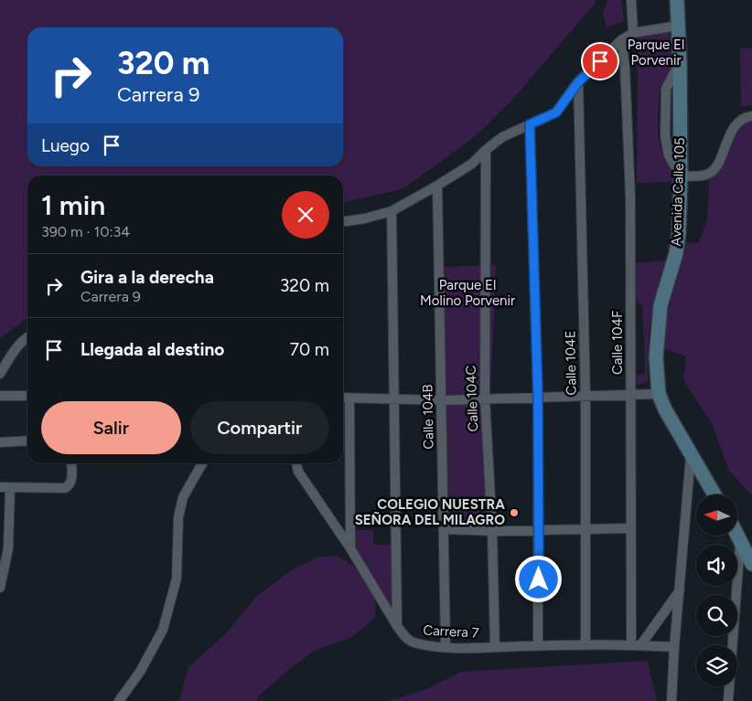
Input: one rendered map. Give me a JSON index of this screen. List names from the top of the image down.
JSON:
{
  "streets": {
    "main road": ["Avenida Calle 105"],
    "street": [
      "Calle 104F",
      "Calle 104E",
      "Calle 104C",
      "Calle 104B",
      "Carrera 7"
    ]
  },
  "crossings": [
    ["Calle 104F", "Carrera 7"],
    ["Calle 104E", "Carrera 7"],
    ["Calle 104C", "Carrera 7"],
    ["Calle 104B", "Carrera 7"]
  ],
  "parks": ["Parque El Porvenir", "Parque El Molino Porvenir"],
  "places": ["COLEGIO NUESTRA SEÑORA DEL MILAGRO"],
  "north": "left",
  "page": {
    "turn": ["320 m", "Carrera 9"],
    "then": "Luego",
    "heading": ["1 min", "390 m · 10:34"],
    "list": [
      {
        "name": "Gira a la derecha",
        "note": "Carrera 9",
        "value": "320 m"
      },
      {
        "name": "Llegada al destino",
        "value": "70 m"
      }
    ],
    "buttons": ["Salir", "Compartir"]
  }
}
